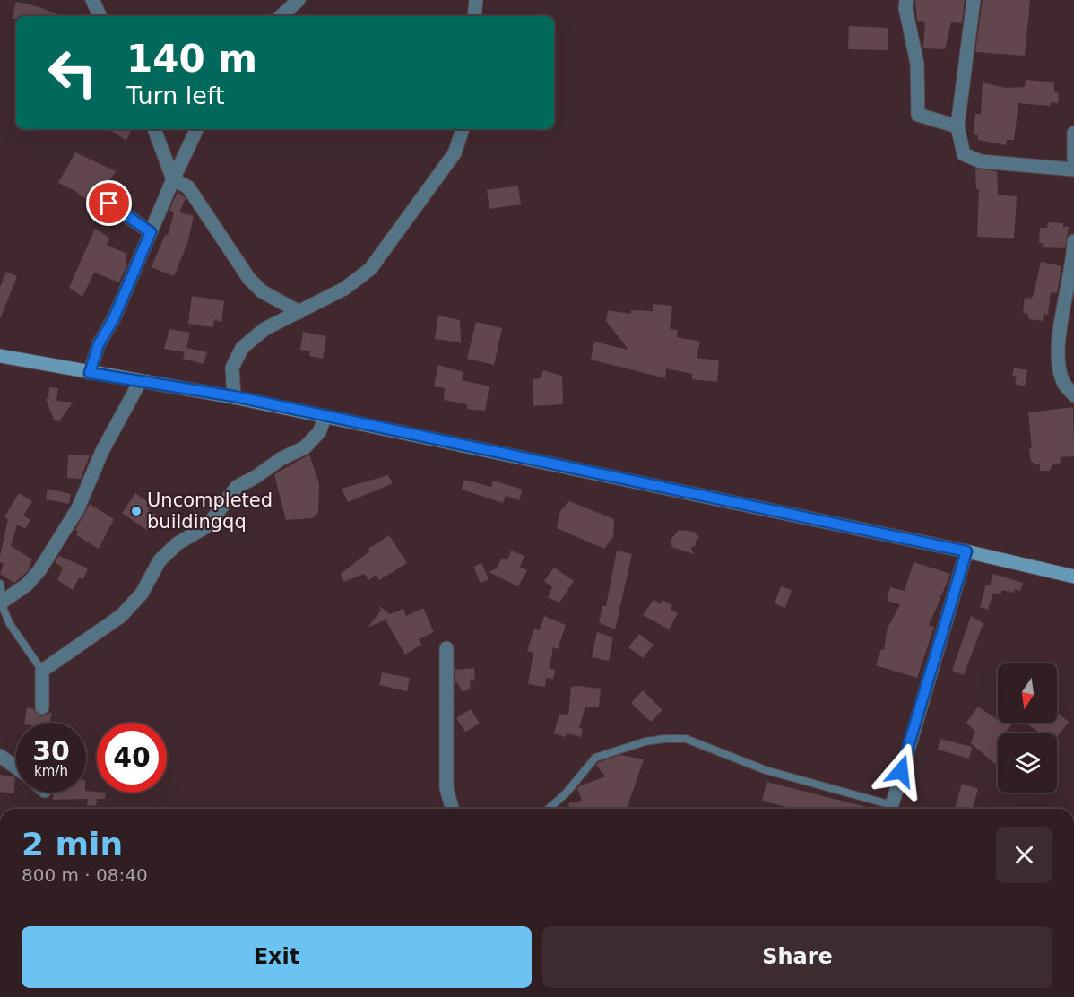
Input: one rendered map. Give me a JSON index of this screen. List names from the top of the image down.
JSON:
{
  "places": ["Uncompleted buildingqq"],
  "north": "bottom",
  "page": {
    "turn": ["140 m", "Turn left"],
    "speed": "30 km/h",
    "limit": "40",
    "heading": ["2 min", "800 m · 08:40"],
    "buttons": ["Exit", "Share"]
  }
}
